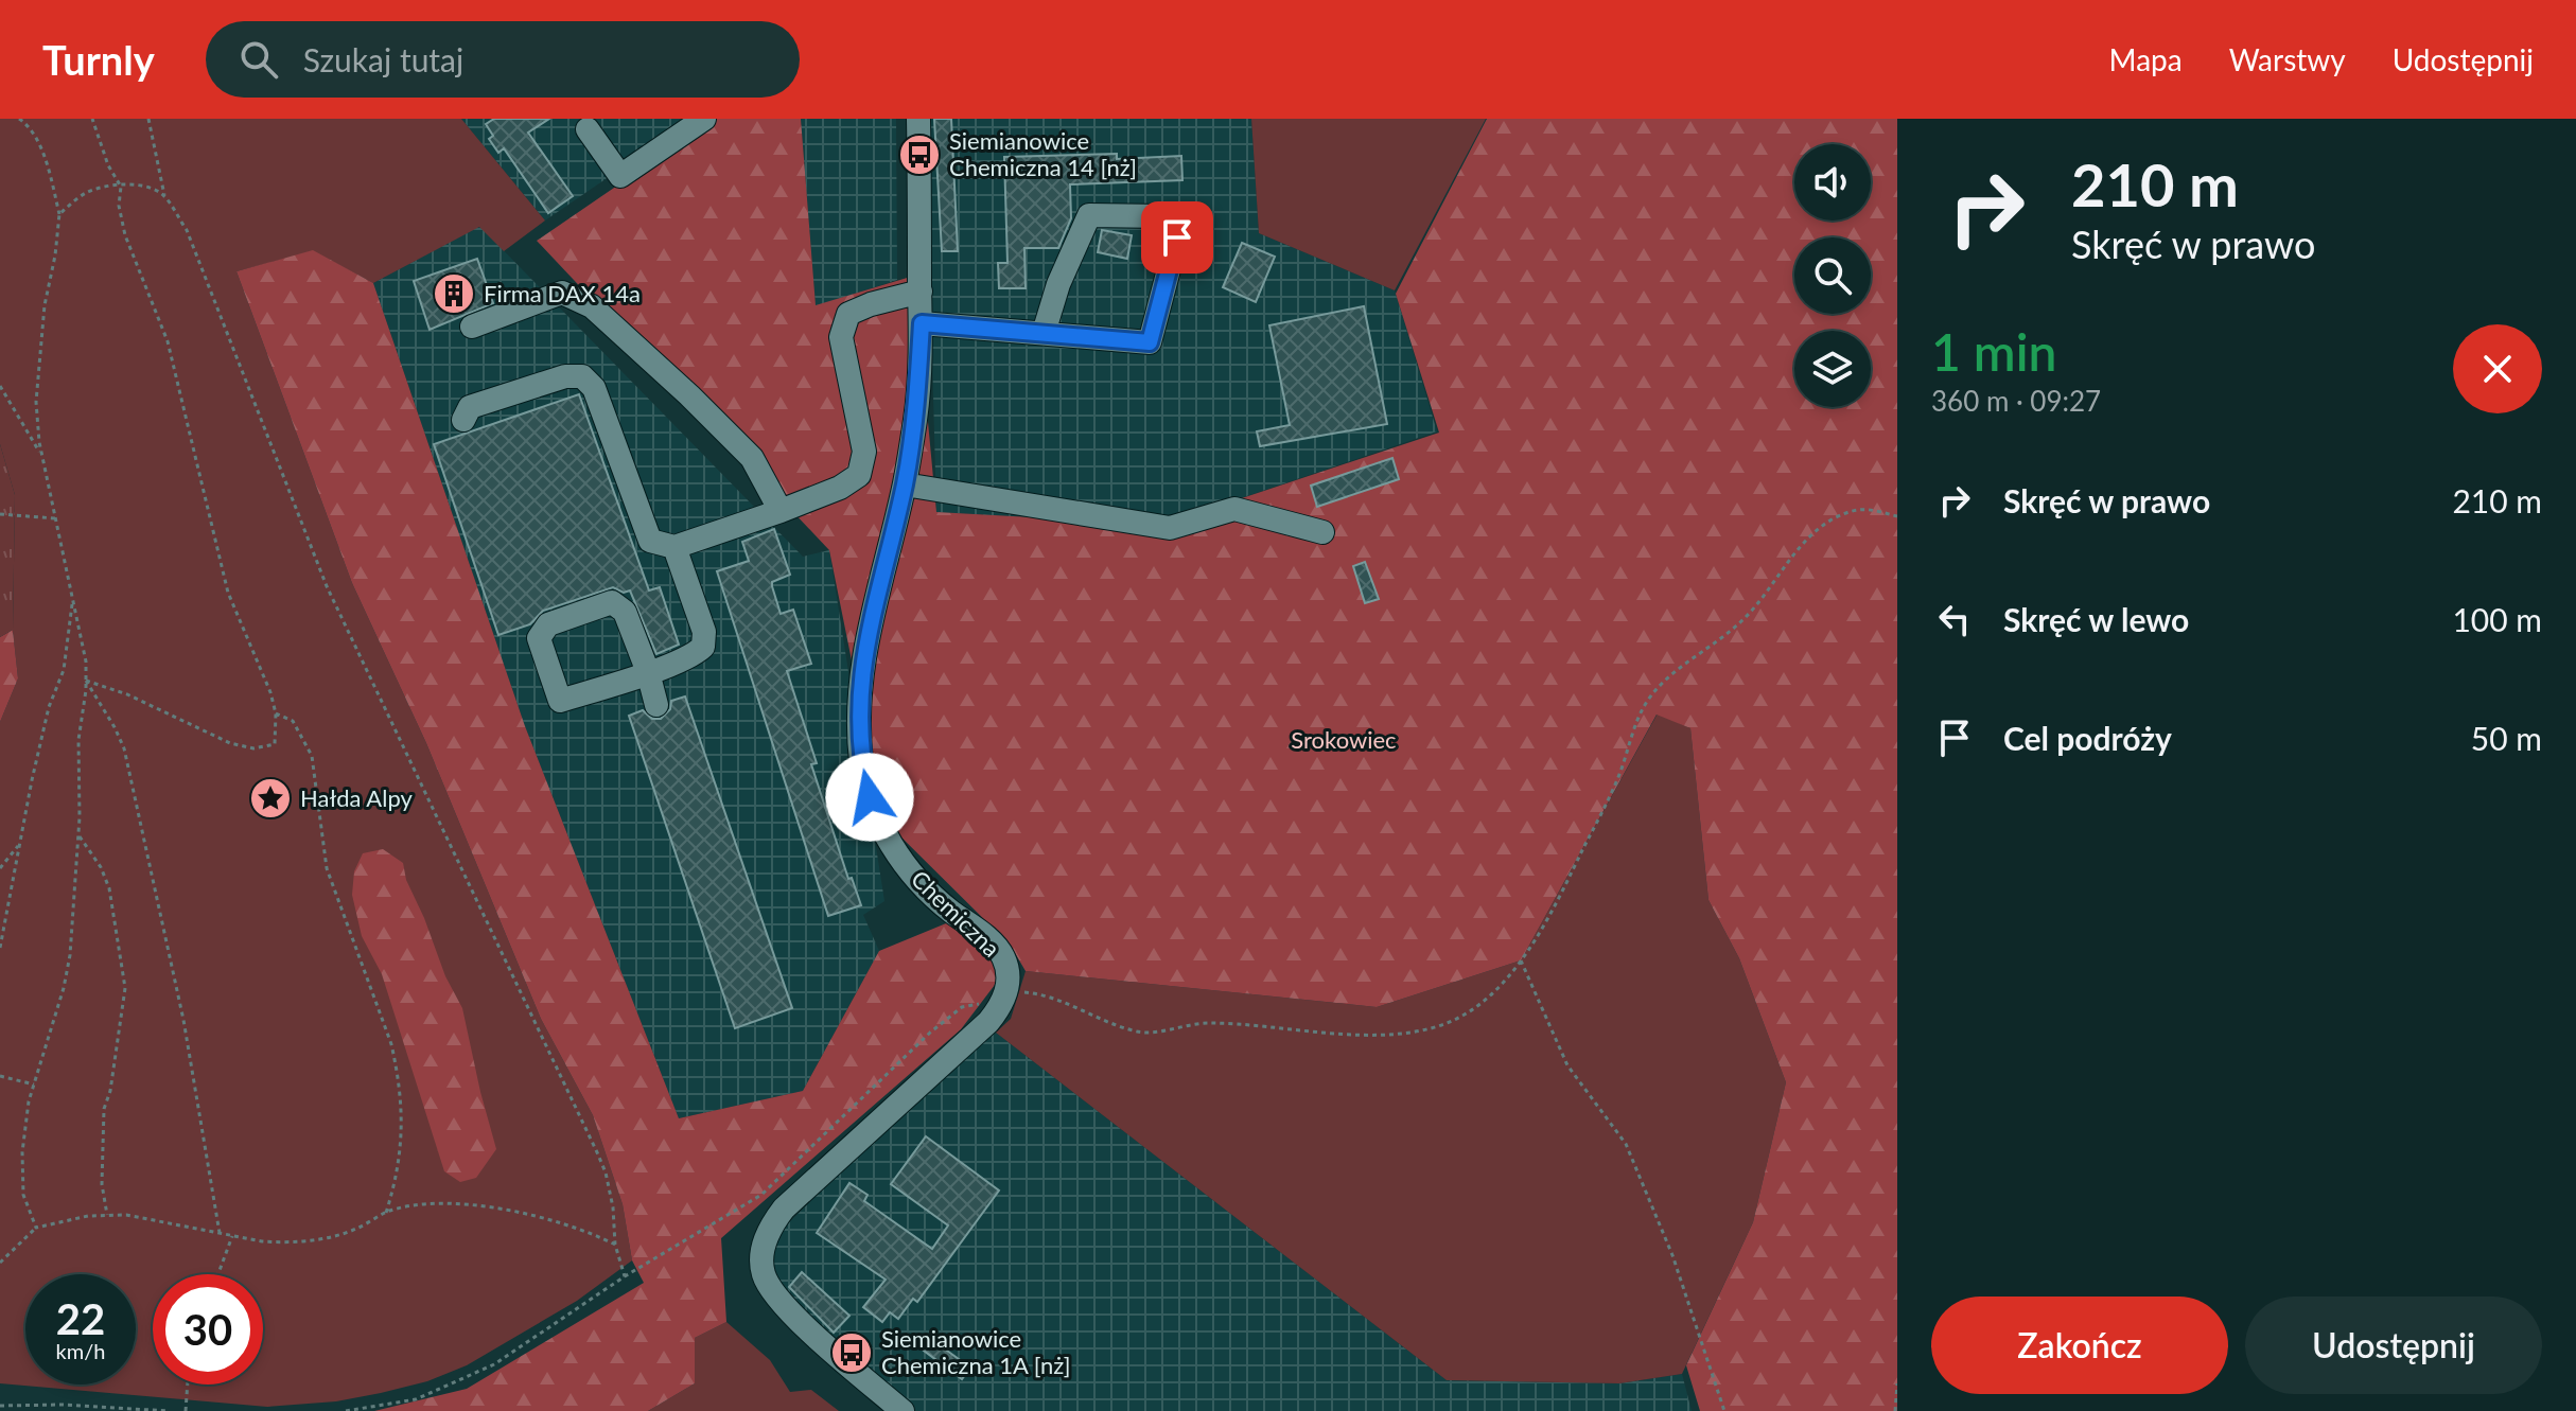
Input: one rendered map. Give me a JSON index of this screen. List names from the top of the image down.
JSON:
{
  "streets": {
    "street": ["Chemiczna"]
  },
  "parks": ["Srokowiec"],
  "places": {
    "bus stop": ["Siemianowice Chemiczna 14 [nż]", "Siemianowice Chemiczna 1A [nż]"],
    "building": ["Firma DAX 14a"],
    "place": ["Hałda Alpy"]
  },
  "page": {
    "header": "Turnly",
    "search": "Szukaj tutaj",
    "nav": ["Mapa", "Warstwy", "Udostępnij"],
    "turn": ["210 m", "Skręć w prawo"],
    "heading": ["1 min", "360 m · 09:27"],
    "list": [
      {
        "name": "Skręć w prawo",
        "value": "210 m"
      },
      {
        "name": "Skręć w lewo",
        "value": "100 m"
      },
      {
        "name": "Cel podróży",
        "value": "50 m"
      }
    ],
    "speed": "22 km/h",
    "limit": "30",
    "buttons": ["Zakończ", "Udostępnij"]
  }
}
